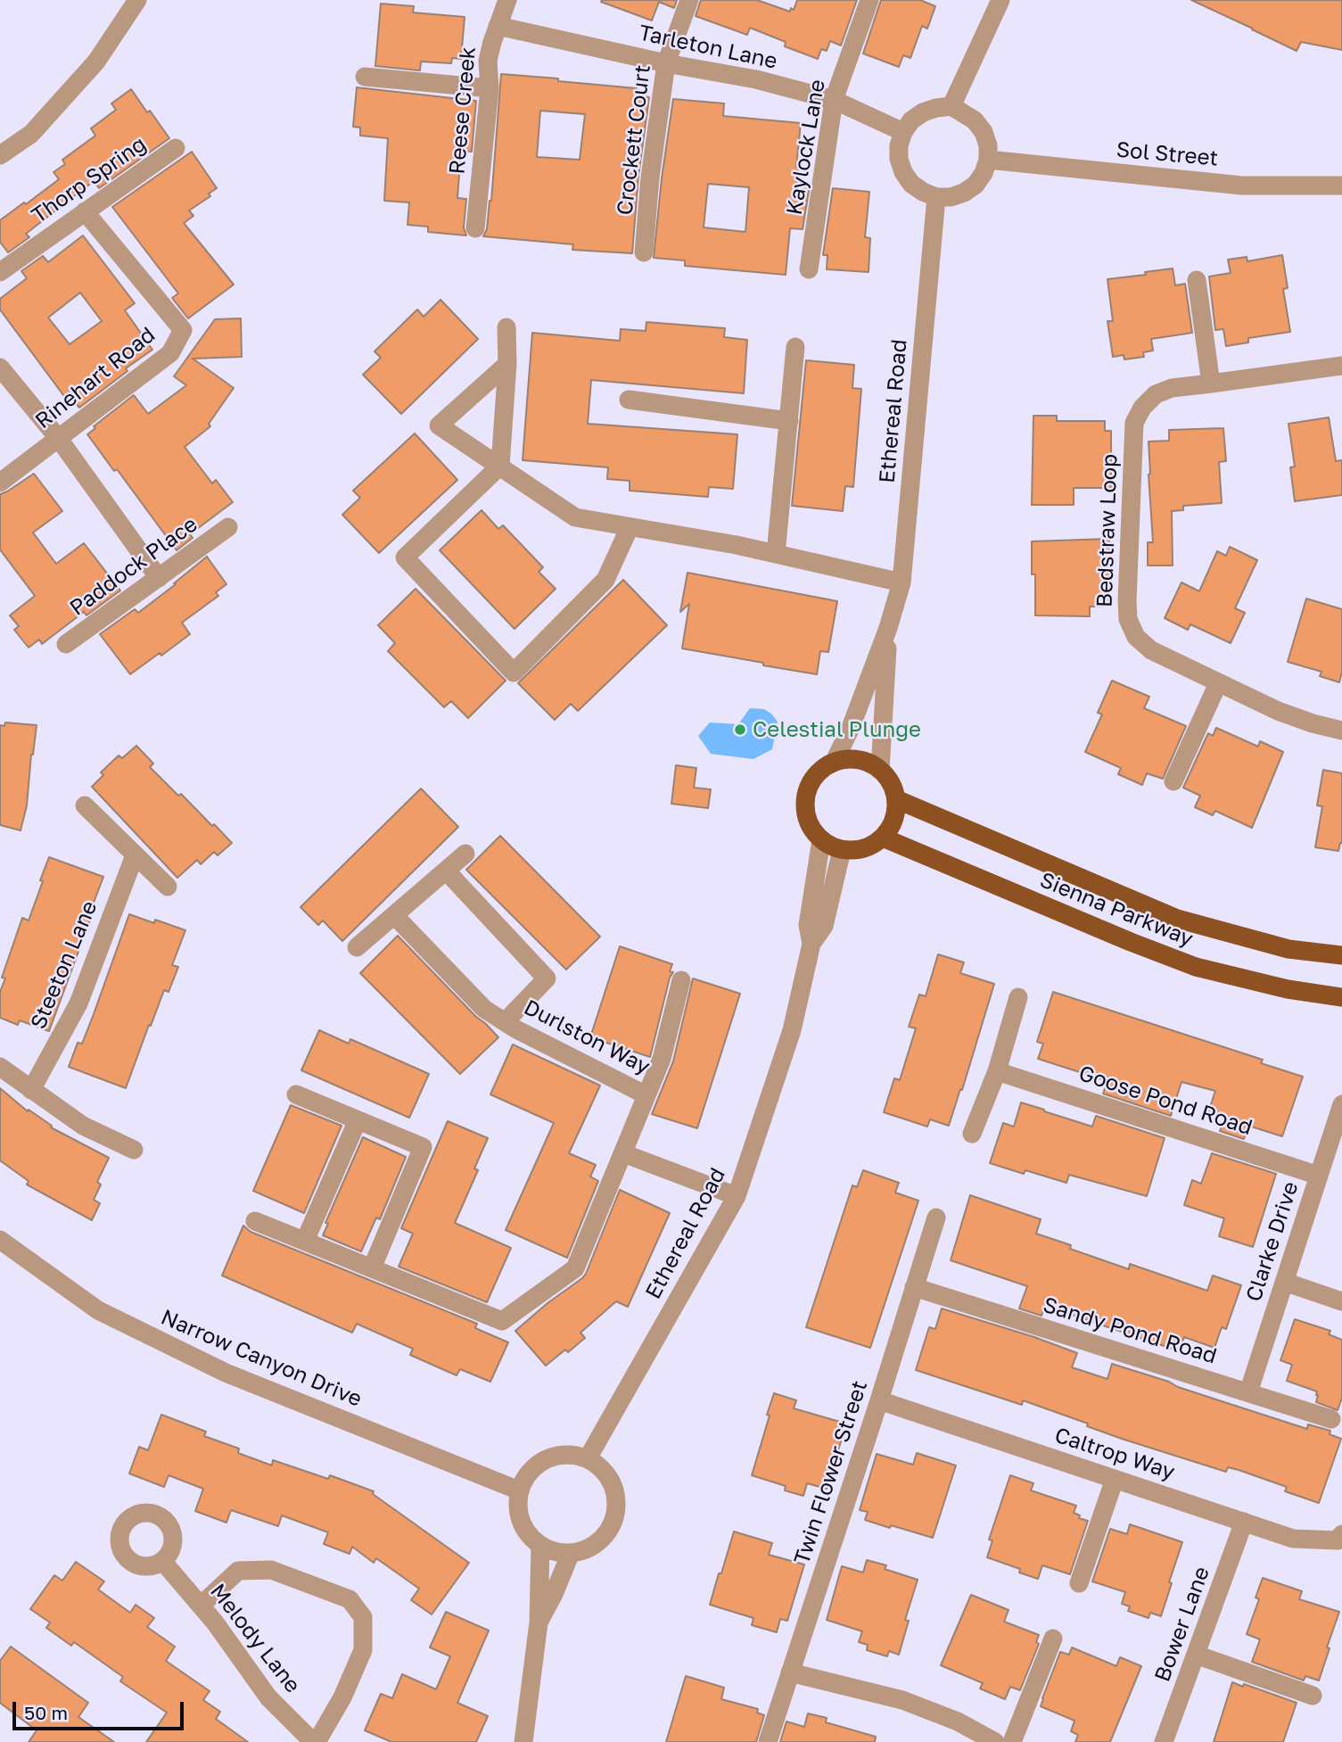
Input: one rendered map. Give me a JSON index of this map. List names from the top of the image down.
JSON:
{
  "streets": {
    "main road": ["Ethereal Road", "Sienna Parkway"],
    "street": [
      "Tarleton Lane",
      "Reese Creek",
      "Crockett Court",
      "Kaylock Lane",
      "Sol Street",
      "Thorp Spring",
      "Rinehart Road",
      "Bedstraw Loop",
      "Paddock Place",
      "Steeton Lane",
      "Durlston Way",
      "Goose Pond Road",
      "Clarke Drive",
      "Sandy Pond Road",
      "Narrow Canyon Drive",
      "Caltrop Way",
      "Twin Flower Street",
      "Bower Lane",
      "Melody Lane"
    ]
  },
  "crossings": [
    ["Tarleton Lane", "Reese Creek"],
    ["Tarleton Lane", "Crockett Court"],
    ["Tarleton Lane", "Kaylock Lane"],
    ["Tarleton Lane", "Sol Street"],
    ["Tarleton Lane", "Ethereal Road"],
    ["Sol Street", "Ethereal Road"],
    ["Thorp Spring", "Rinehart Road"],
    ["Ethereal Road", "Sienna Parkway"],
    ["Ethereal Road", "Narrow Canyon Drive"],
    ["Goose Pond Road", "Clarke Drive"],
    ["Clarke Drive", "Sandy Pond Road"],
    ["Sandy Pond Road", "Twin Flower Street"],
    ["Caltrop Way", "Twin Flower Street"],
    ["Caltrop Way", "Bower Lane"]
  ],
  "places": ["Celestial Plunge"],
  "scale_bar": "50 m"
}
